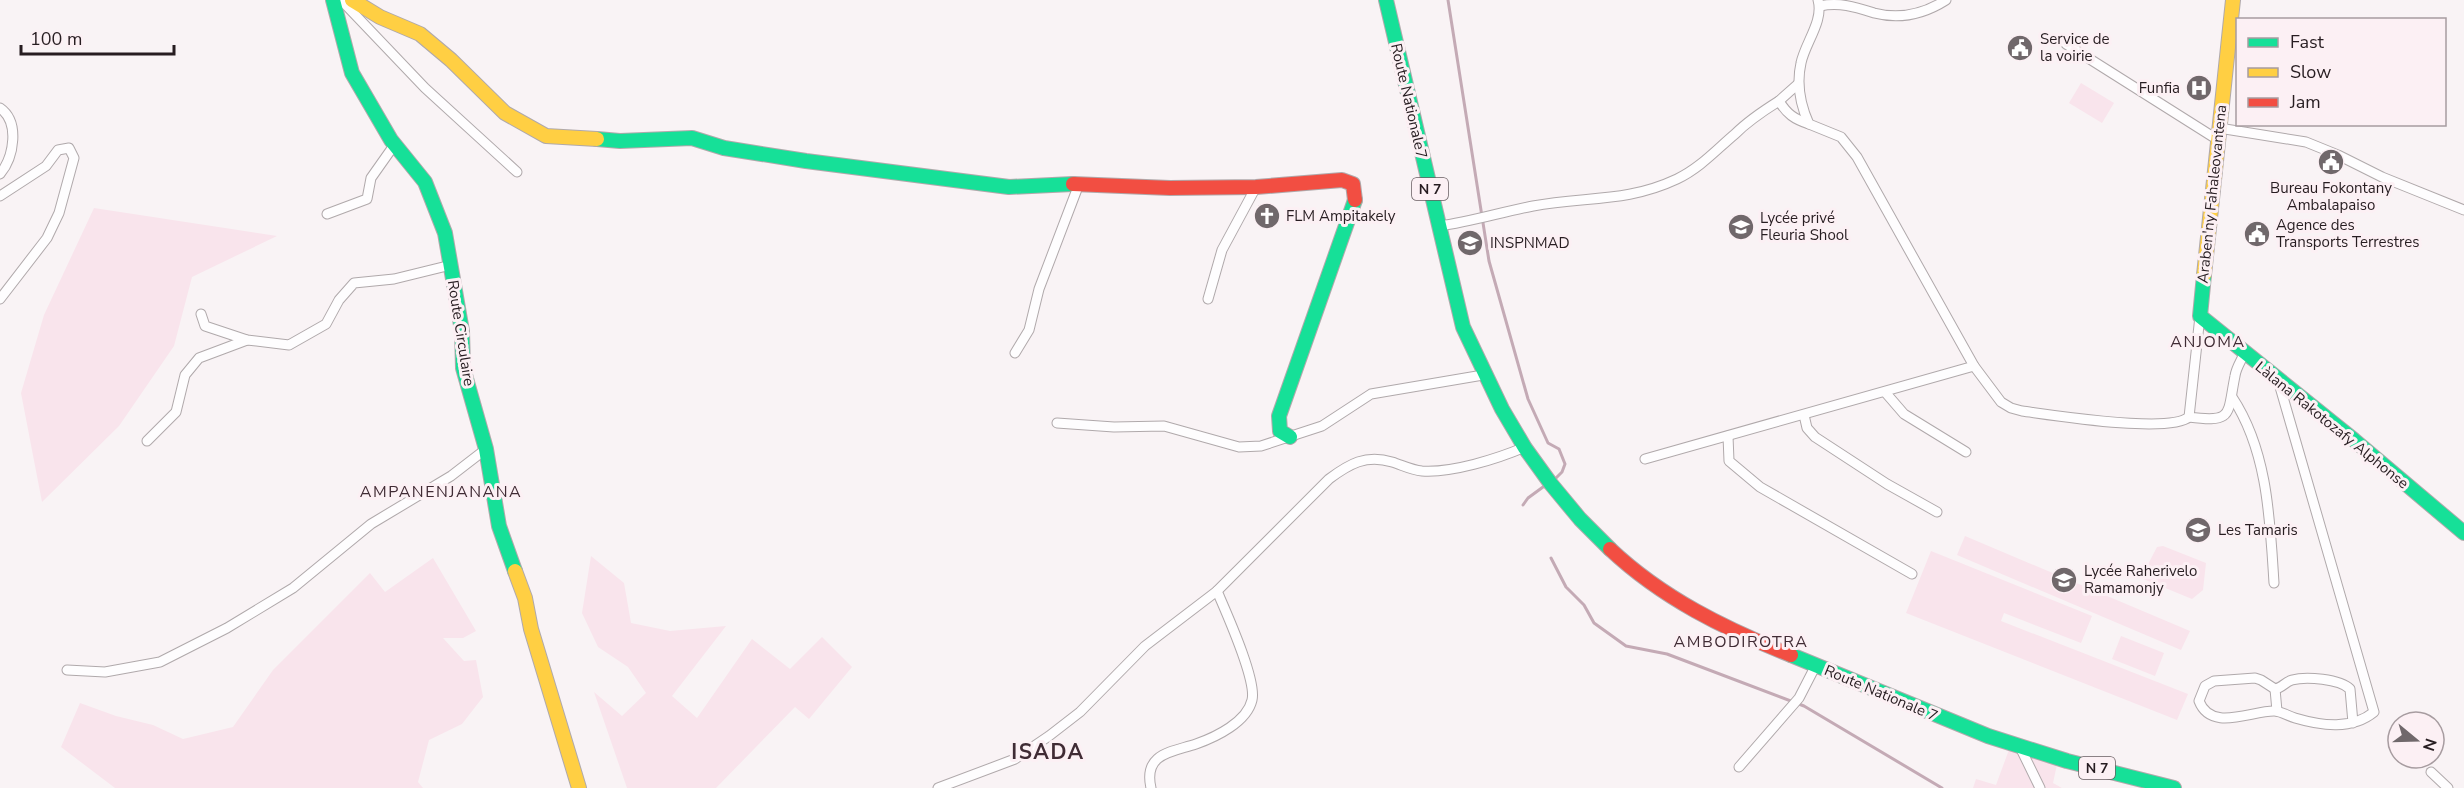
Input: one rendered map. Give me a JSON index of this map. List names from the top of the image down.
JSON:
{
  "streets": {
    "street": [
      "Route Nationale7",
      "N 7",
      "Araben'ny Fahaleovantena",
      "Route Circulaire",
      "Làlana Rakotozafy Alphonse",
      "Route Nationale 7"
    ]
  },
  "crossings": [
    ["Route Nationale7", "Route Nationale 7"],
    ["Araben'ny Fahaleovantena", "Làlana Rakotozafy Alphonse"]
  ],
  "districts": [
    "ANJOMA",
    "AMPANENJANANA",
    "AMBODIROTRA",
    "ISADA"
  ],
  "places": {
    "public building": ["Service de la voirie", "Bureau Fokontany Ambalapaiso", "Agence des Transports Terrestres"],
    "hospital": ["Funfia"],
    "church": ["FLM Ampitakely"],
    "school or university": [
      "Lycée privé Fleuria Shool",
      "INSPNMAD",
      "Les Tamaris",
      "Lycée Raherivelo Ramamonjy"
    ]
  },
  "legend": ["Fast", "Slow", "Jam"],
  "scale_bar": "100 m",
  "north": "right"
}
